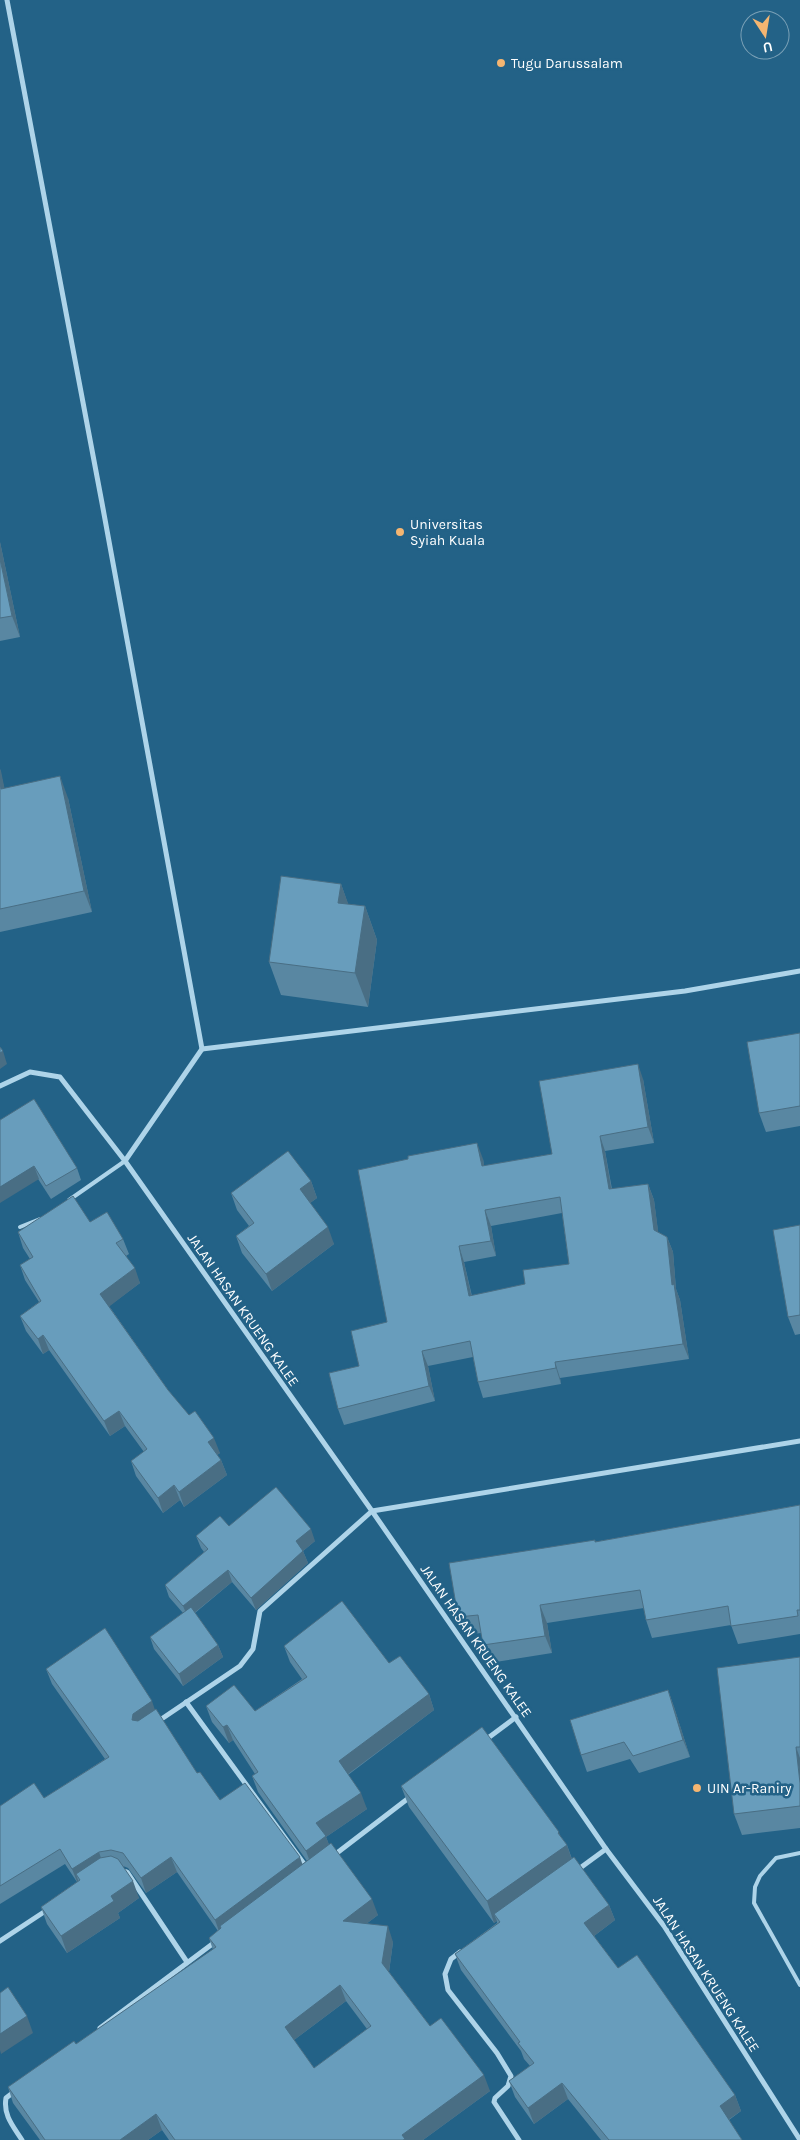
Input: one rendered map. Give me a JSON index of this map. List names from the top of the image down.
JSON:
{
  "streets": {
    "street": ["JALAN HASAN KRUENG KALEE"]
  },
  "places": ["Tugu Darussalam", "Universitas Syiah Kuala", "UIN Ar-Raniry"],
  "north": "bottom"
}
